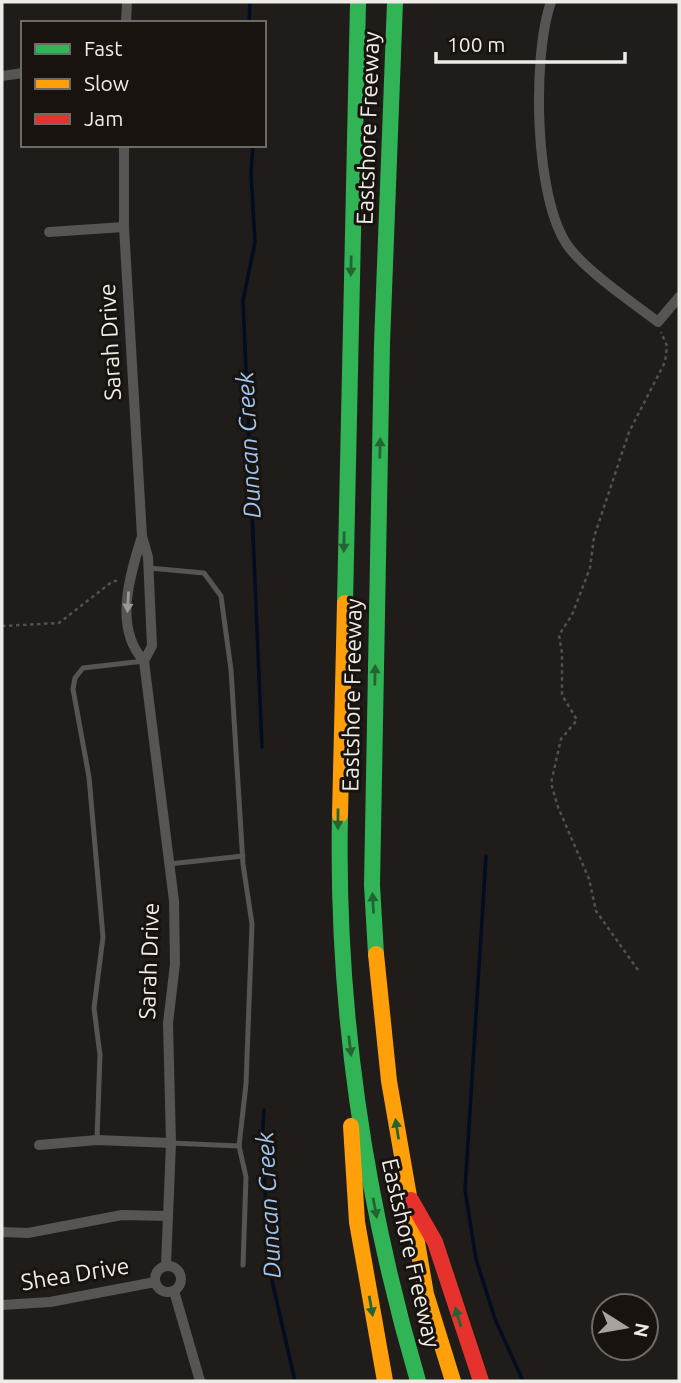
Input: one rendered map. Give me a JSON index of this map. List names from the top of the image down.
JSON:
{
  "streets": {
    "highway": ["Eastshore Freeway"],
    "street": ["Sarah Drive", "Shea Drive"]
  },
  "crossings": [
    ["Sarah Drive", "Shea Drive"]
  ],
  "water": ["Duncan Creek"],
  "legend": ["Fast", "Slow", "Jam"],
  "scale_bar": "100 m",
  "north": "right"
}
